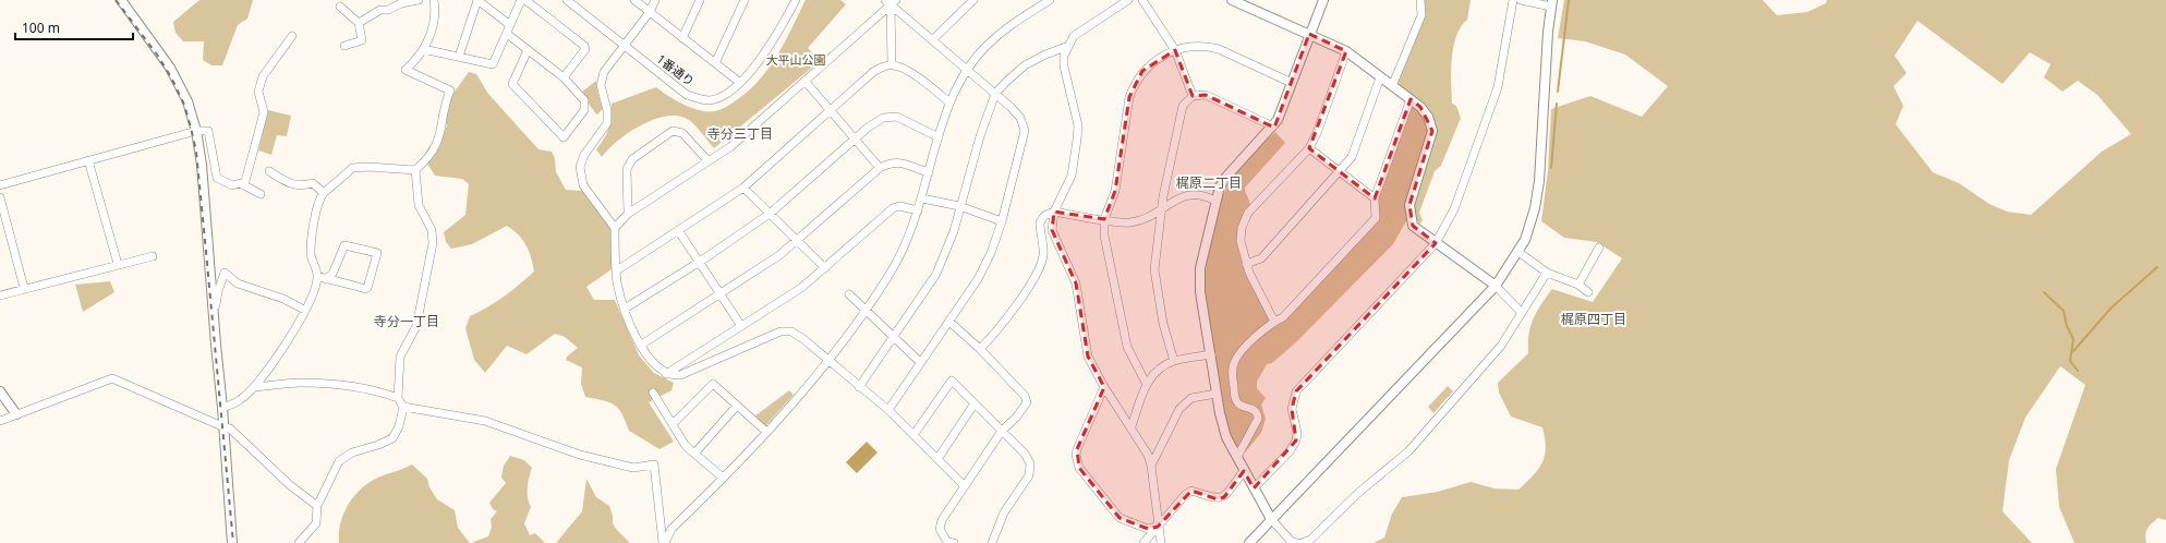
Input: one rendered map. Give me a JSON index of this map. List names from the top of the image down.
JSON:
{
  "streets": {
    "street": ["1番通り"]
  },
  "districts": [
    "寺分三丁目",
    "梶原二丁目",
    "梶原四丁目",
    "寺分一丁目"
  ],
  "parks": ["大平山公園"],
  "scale_bar": "100 m"
}
